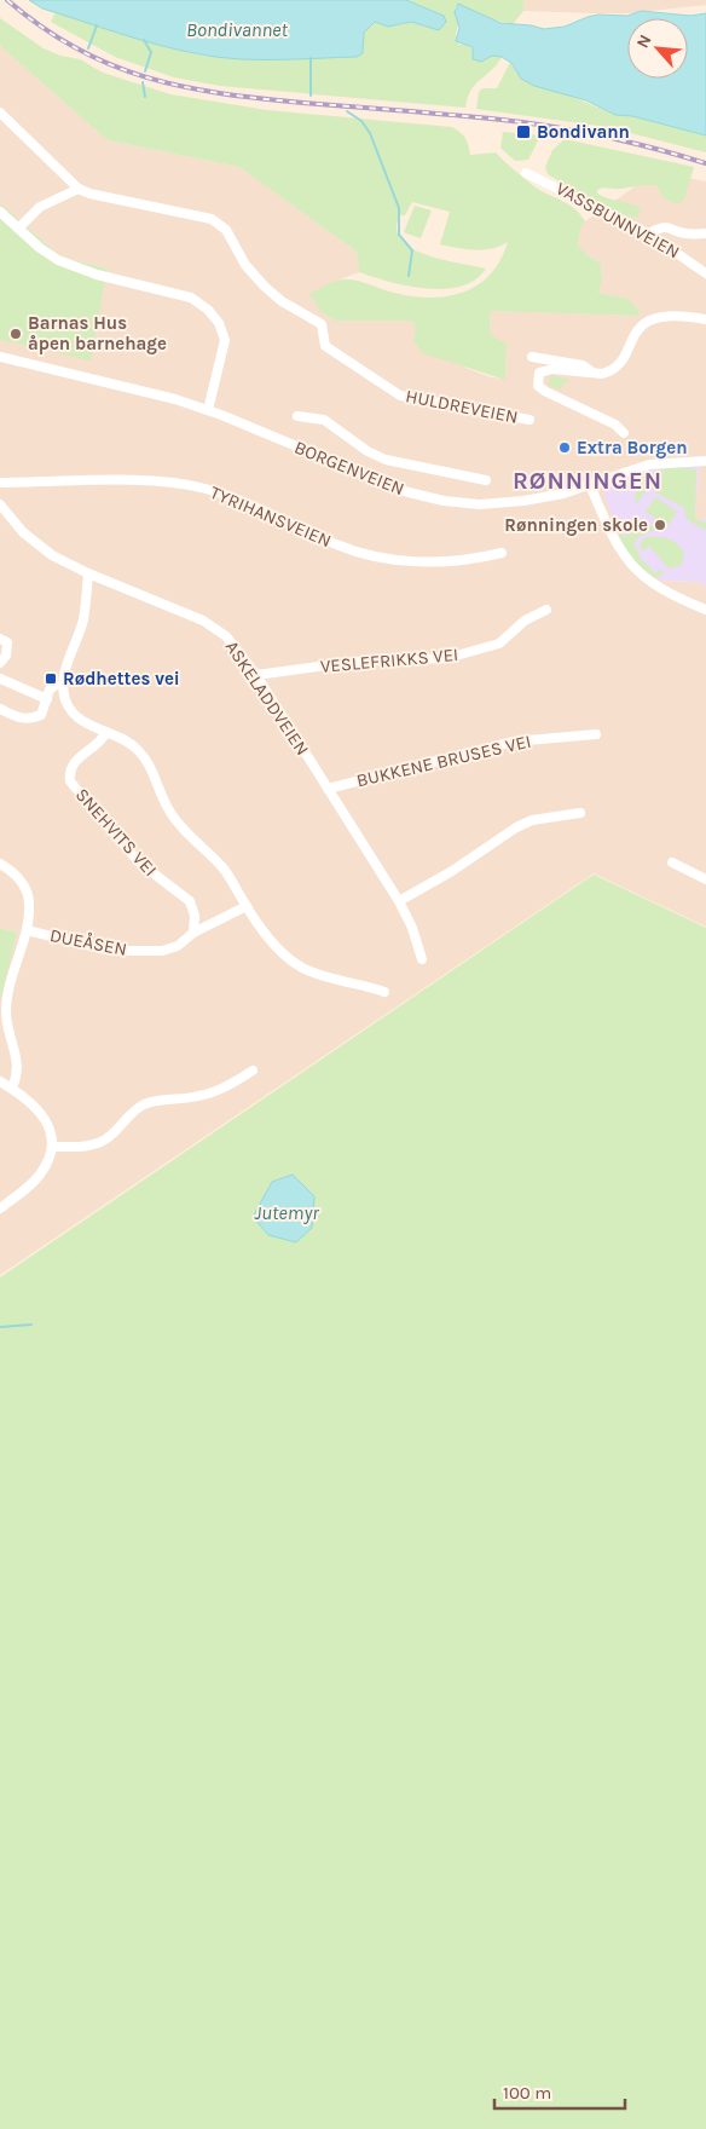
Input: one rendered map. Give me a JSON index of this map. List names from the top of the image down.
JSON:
{
  "streets": {
    "street": [
      "VASSBUNNVEIEN",
      "HULDREVEIEN",
      "BORGENVEIEN",
      "TYRIHANSVEIEN",
      "VESLEFRIKKS VEI",
      "ASKELADDVEIEN",
      "BUKKENE BRUSES VEI",
      "SNEHVITS VEI",
      "DUEÅSEN"
    ]
  },
  "crossings": [
    ["VESLEFRIKKS VEI", "ASKELADDVEIEN"],
    ["ASKELADDVEIEN", "BUKKENE BRUSES VEI"],
    ["SNEHVITS VEI", "DUEÅSEN"]
  ],
  "districts": ["RØNNINGEN"],
  "water": ["Bondivannet", "Jutemyr"],
  "places": {
    "transit": ["Bondivann", "Rødhettes vei"],
    "other": ["Barnas Hus åpen barnehage", "Extra Borgen", "Rønningen skole"]
  },
  "scale_bar": "100 m",
  "north": "top left"
}
